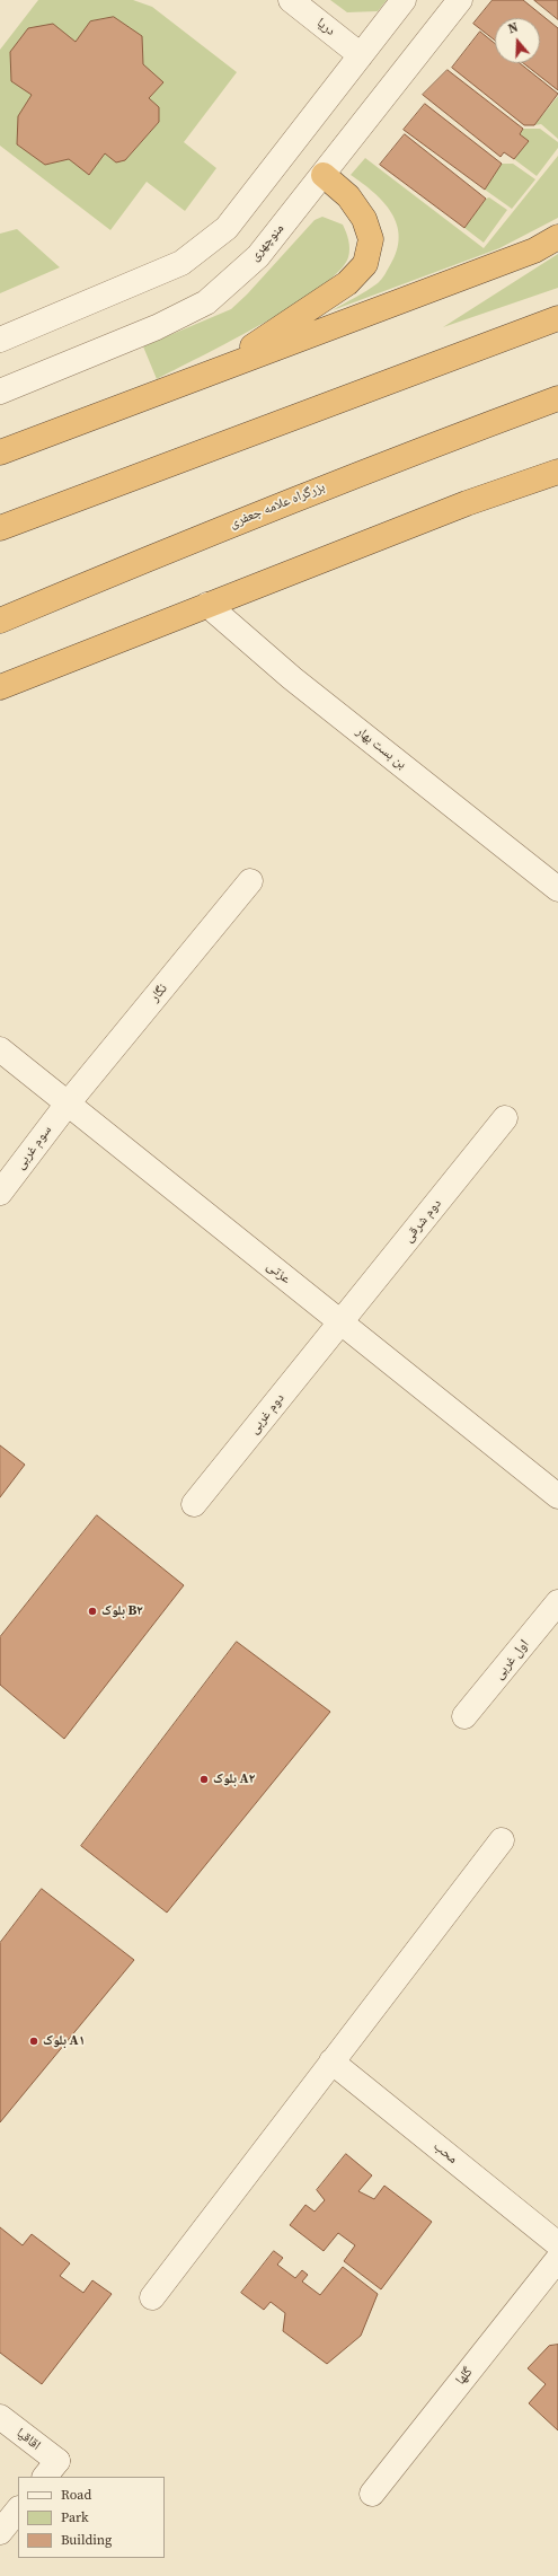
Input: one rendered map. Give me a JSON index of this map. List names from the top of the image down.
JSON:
{
  "streets": {
    "highway": ["بزرگراه علامه جعفری"],
    "street": [
      "دریا",
      "منوچهری",
      "بن بست بهار",
      "نگار",
      "سوم غربی",
      "دوم شرقی",
      "عزتی",
      "دوم غربی",
      "اول غربی",
      "محب",
      "گلها",
      "اقاقیا"
    ]
  },
  "crossings": [
    ["نگار", "سوم غربی"],
    ["نگار", "عزتی"],
    ["سوم غربی", "عزتی"],
    ["دوم شرقی", "عزتی"],
    ["دوم شرقی", "دوم غربی"],
    ["عزتی", "دوم غربی"]
  ],
  "places": ["بلوک B۲", "بلوک A۲", "بلوک A۱"],
  "legend": ["Road", "Park", "Building"],
  "north": "top"
}
